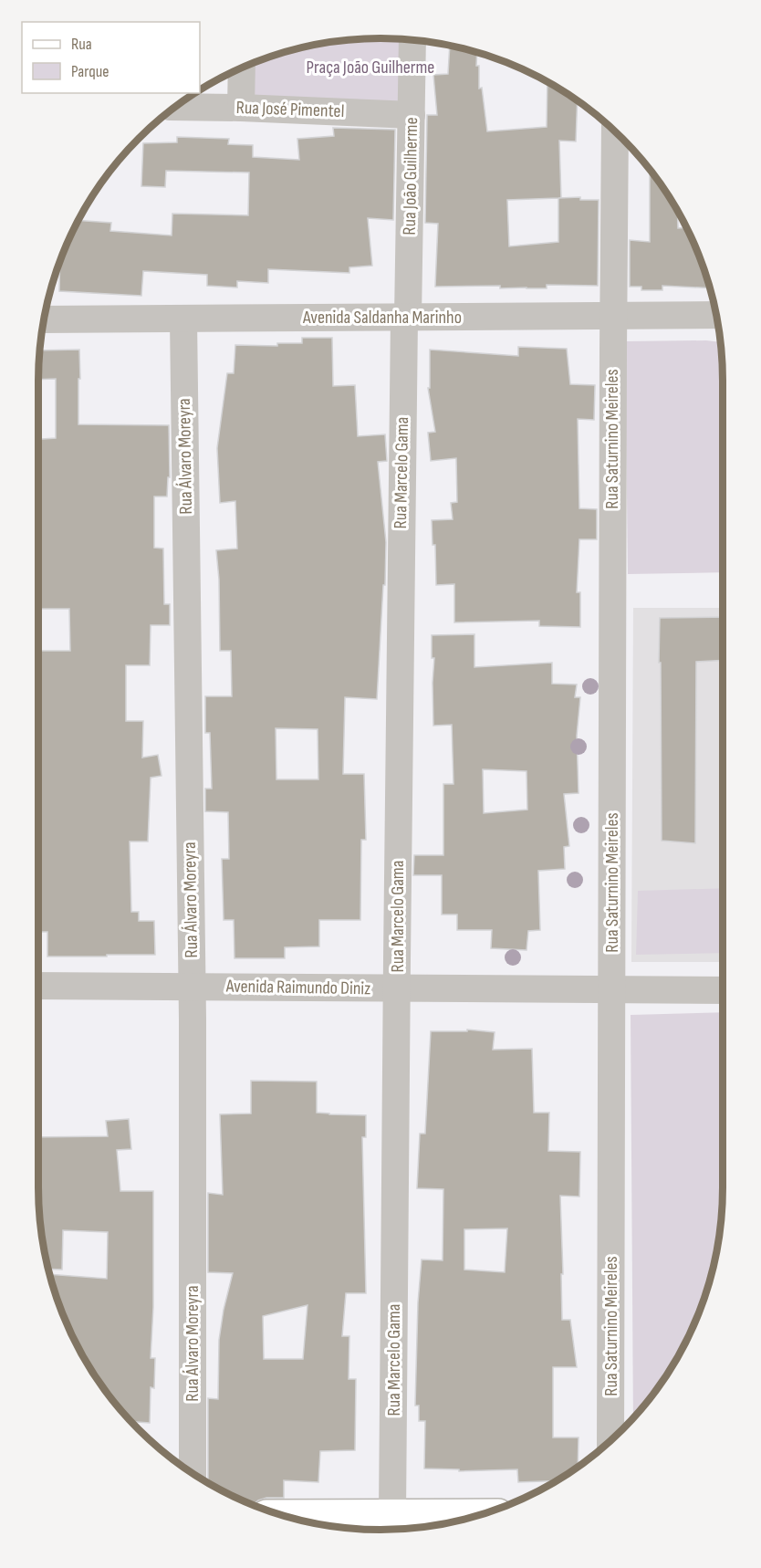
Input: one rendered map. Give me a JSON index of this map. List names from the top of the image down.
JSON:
{
  "streets": {
    "street": [
      "Rua José Pimentel",
      "Rua João Guilherme",
      "Avenida Saldanha Marinho",
      "Rua Saturnino Meireles",
      "Rua Álvaro Moreyra",
      "Rua Marcelo Gama",
      "Avenida Raimundo Diniz"
    ]
  },
  "crossings": [
    ["Rua José Pimentel", "Rua João Guilherme"],
    ["Rua João Guilherme", "Avenida Saldanha Marinho"],
    ["Rua João Guilherme", "Rua Marcelo Gama"],
    ["Avenida Saldanha Marinho", "Rua Saturnino Meireles"],
    ["Avenida Saldanha Marinho", "Rua Álvaro Moreyra"],
    ["Avenida Saldanha Marinho", "Rua Marcelo Gama"],
    ["Rua Saturnino Meireles", "Avenida Raimundo Diniz"],
    ["Rua Álvaro Moreyra", "Avenida Raimundo Diniz"],
    ["Rua Marcelo Gama", "Avenida Raimundo Diniz"]
  ],
  "parks": ["Praça João Guilherme"],
  "legend": ["Rua", "Parque"]
}
